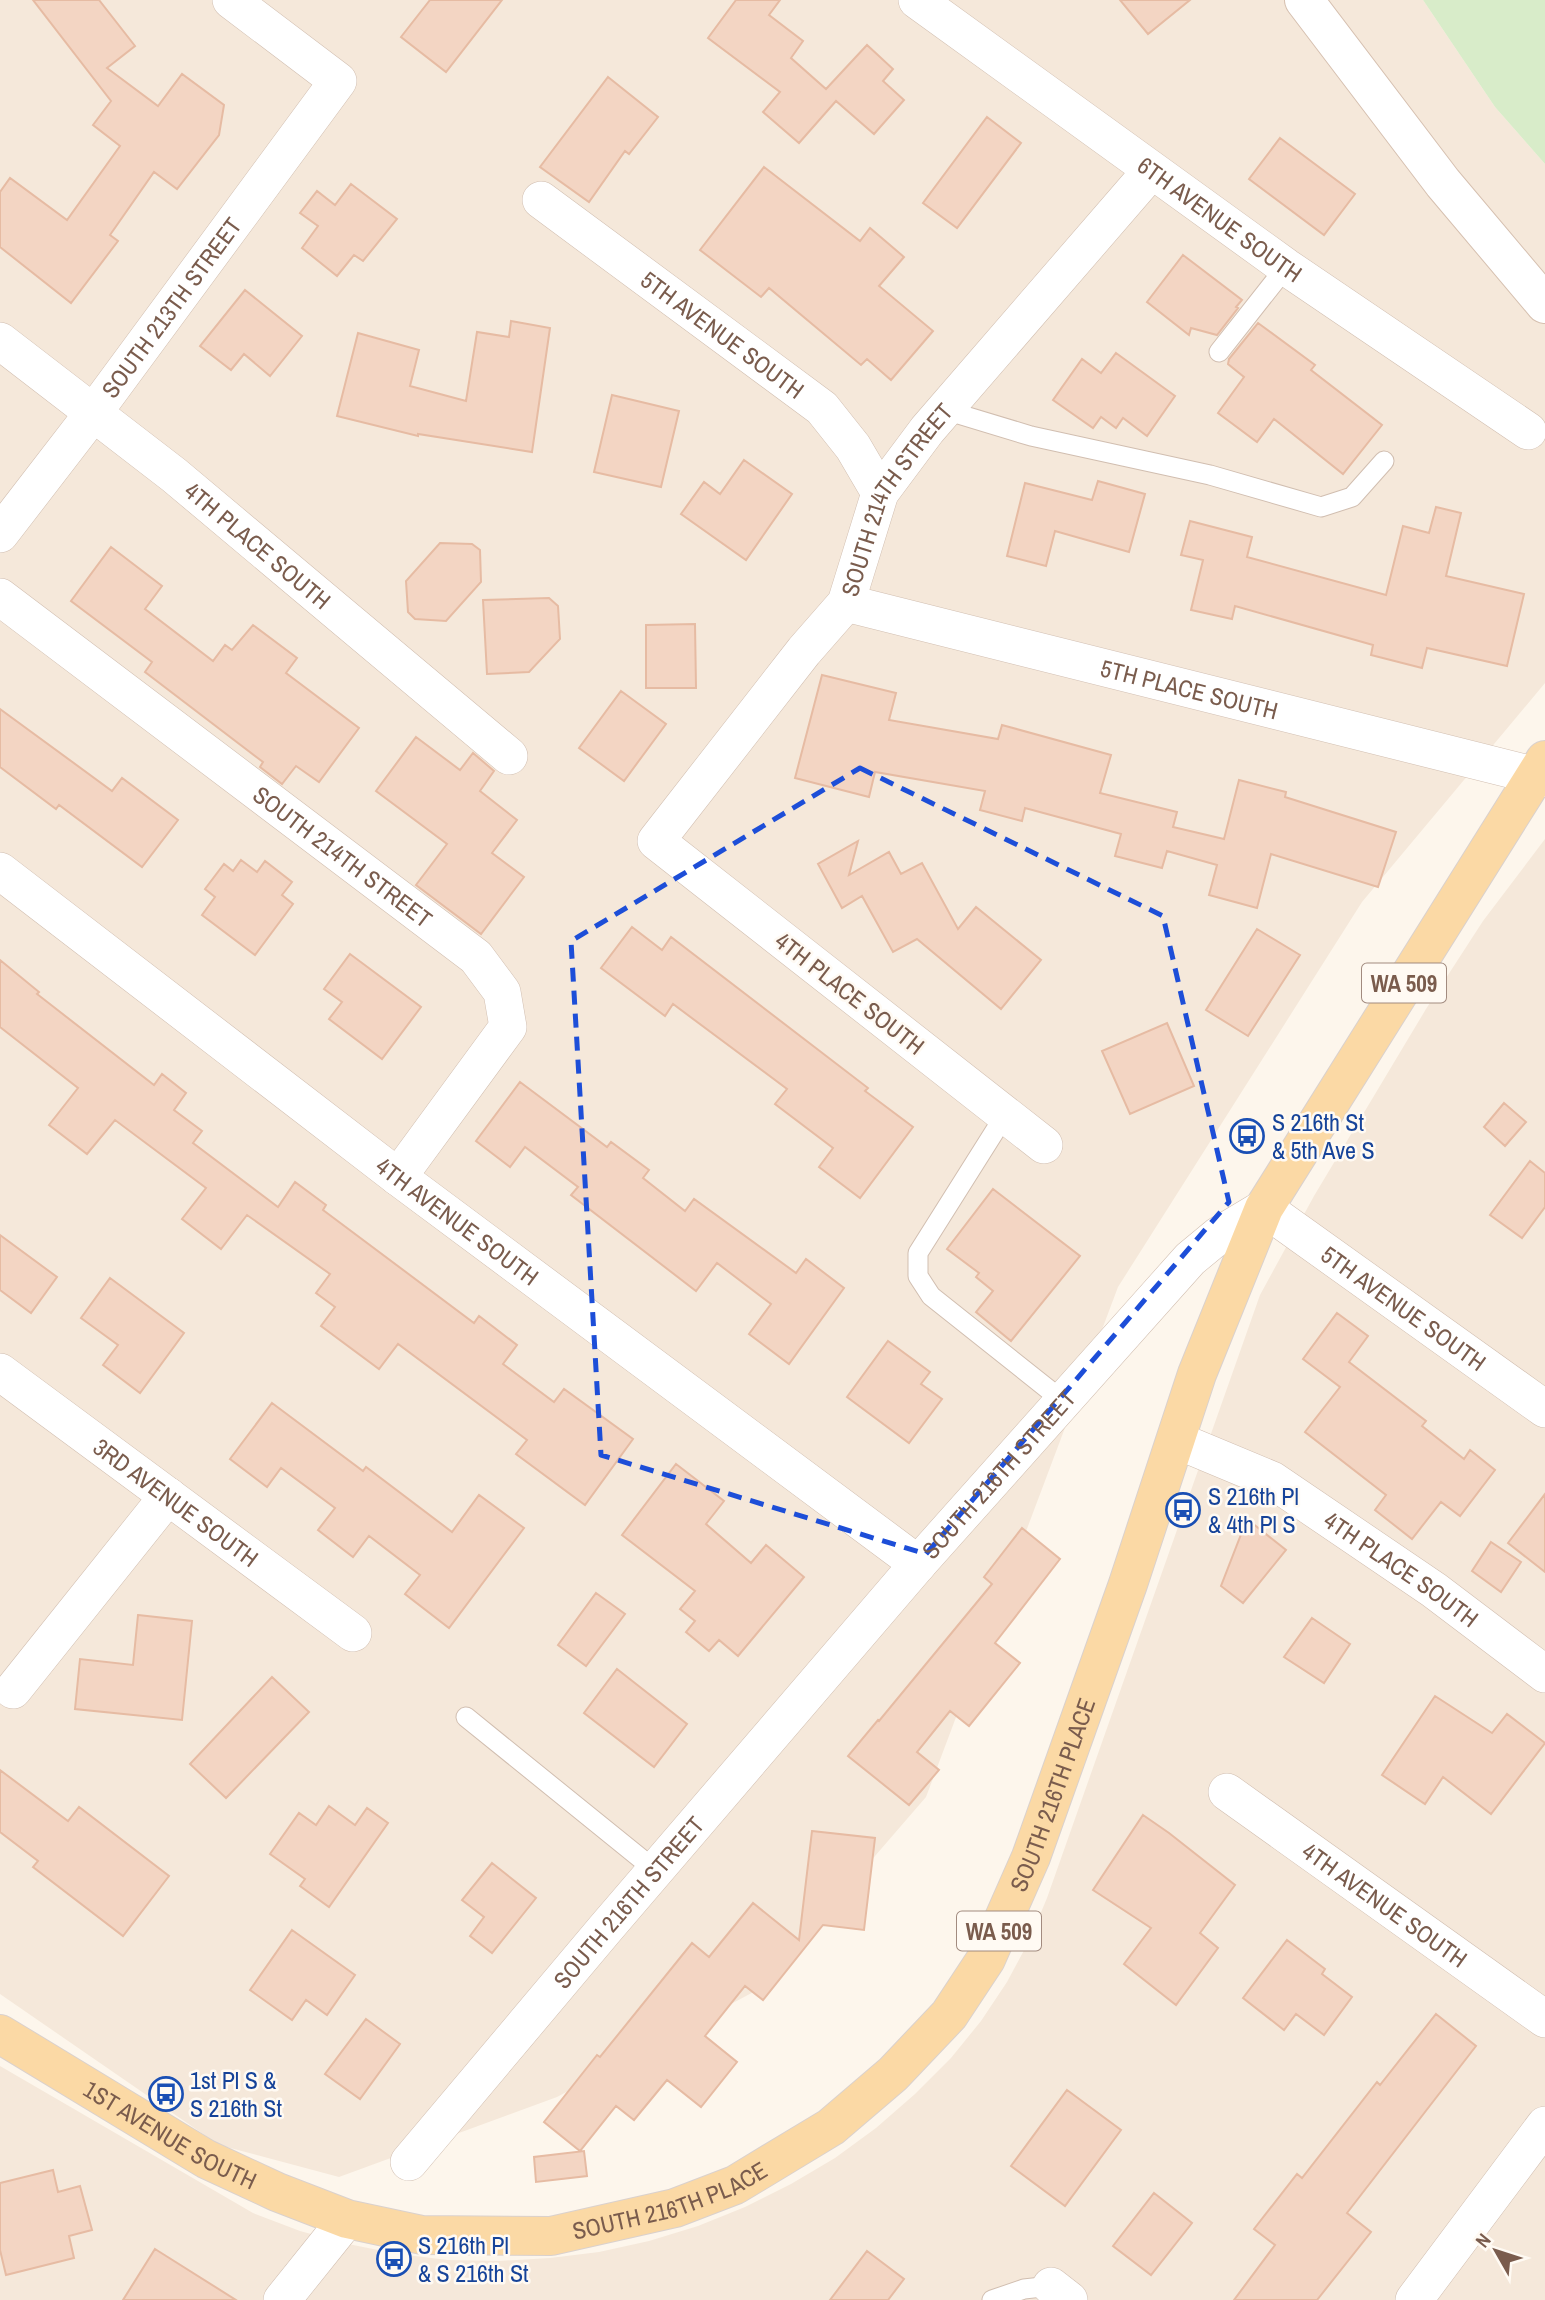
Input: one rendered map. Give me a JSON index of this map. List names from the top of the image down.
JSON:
{
  "streets": {
    "main road": [
      "WA 509",
      "SOUTH 216TH STREET",
      "SOUTH 216TH PLACE",
      "1ST AVENUE SOUTH"
    ],
    "street": [
      "6TH AVENUE SOUTH",
      "SOUTH 213TH STREET",
      "5TH AVENUE SOUTH",
      "SOUTH 214TH STREET",
      "4TH PLACE SOUTH",
      "5TH PLACE SOUTH",
      "4TH AVENUE SOUTH",
      "3RD AVENUE SOUTH"
    ]
  },
  "crossings": [
    ["6TH AVENUE SOUTH", "SOUTH 214TH STREET"],
    ["SOUTH 213TH STREET", "4TH PLACE SOUTH"],
    ["5TH AVENUE SOUTH", "SOUTH 214TH STREET"],
    ["5TH AVENUE SOUTH", "SOUTH 216TH STREET"],
    ["5TH AVENUE SOUTH", "SOUTH 216TH PLACE"],
    ["SOUTH 214TH STREET", "4TH PLACE SOUTH"],
    ["SOUTH 214TH STREET", "5TH PLACE SOUTH"],
    ["SOUTH 214TH STREET", "4TH AVENUE SOUTH"],
    ["4TH PLACE SOUTH", "SOUTH 216TH PLACE"],
    ["5TH PLACE SOUTH", "SOUTH 216TH STREET"],
    ["4TH AVENUE SOUTH", "SOUTH 216TH STREET"],
    ["SOUTH 216TH STREET", "SOUTH 216TH PLACE"],
    ["SOUTH 216TH PLACE", "1ST AVENUE SOUTH"]
  ],
  "places": {
    "bus stop": [
      "S 216th St & 5th Ave S",
      "S 216th Pl & 4th Pl S",
      "1st Pl S & S 216th St",
      "S 216th Pl & S 216th St"
    ]
  },
  "north": "top left"
}
